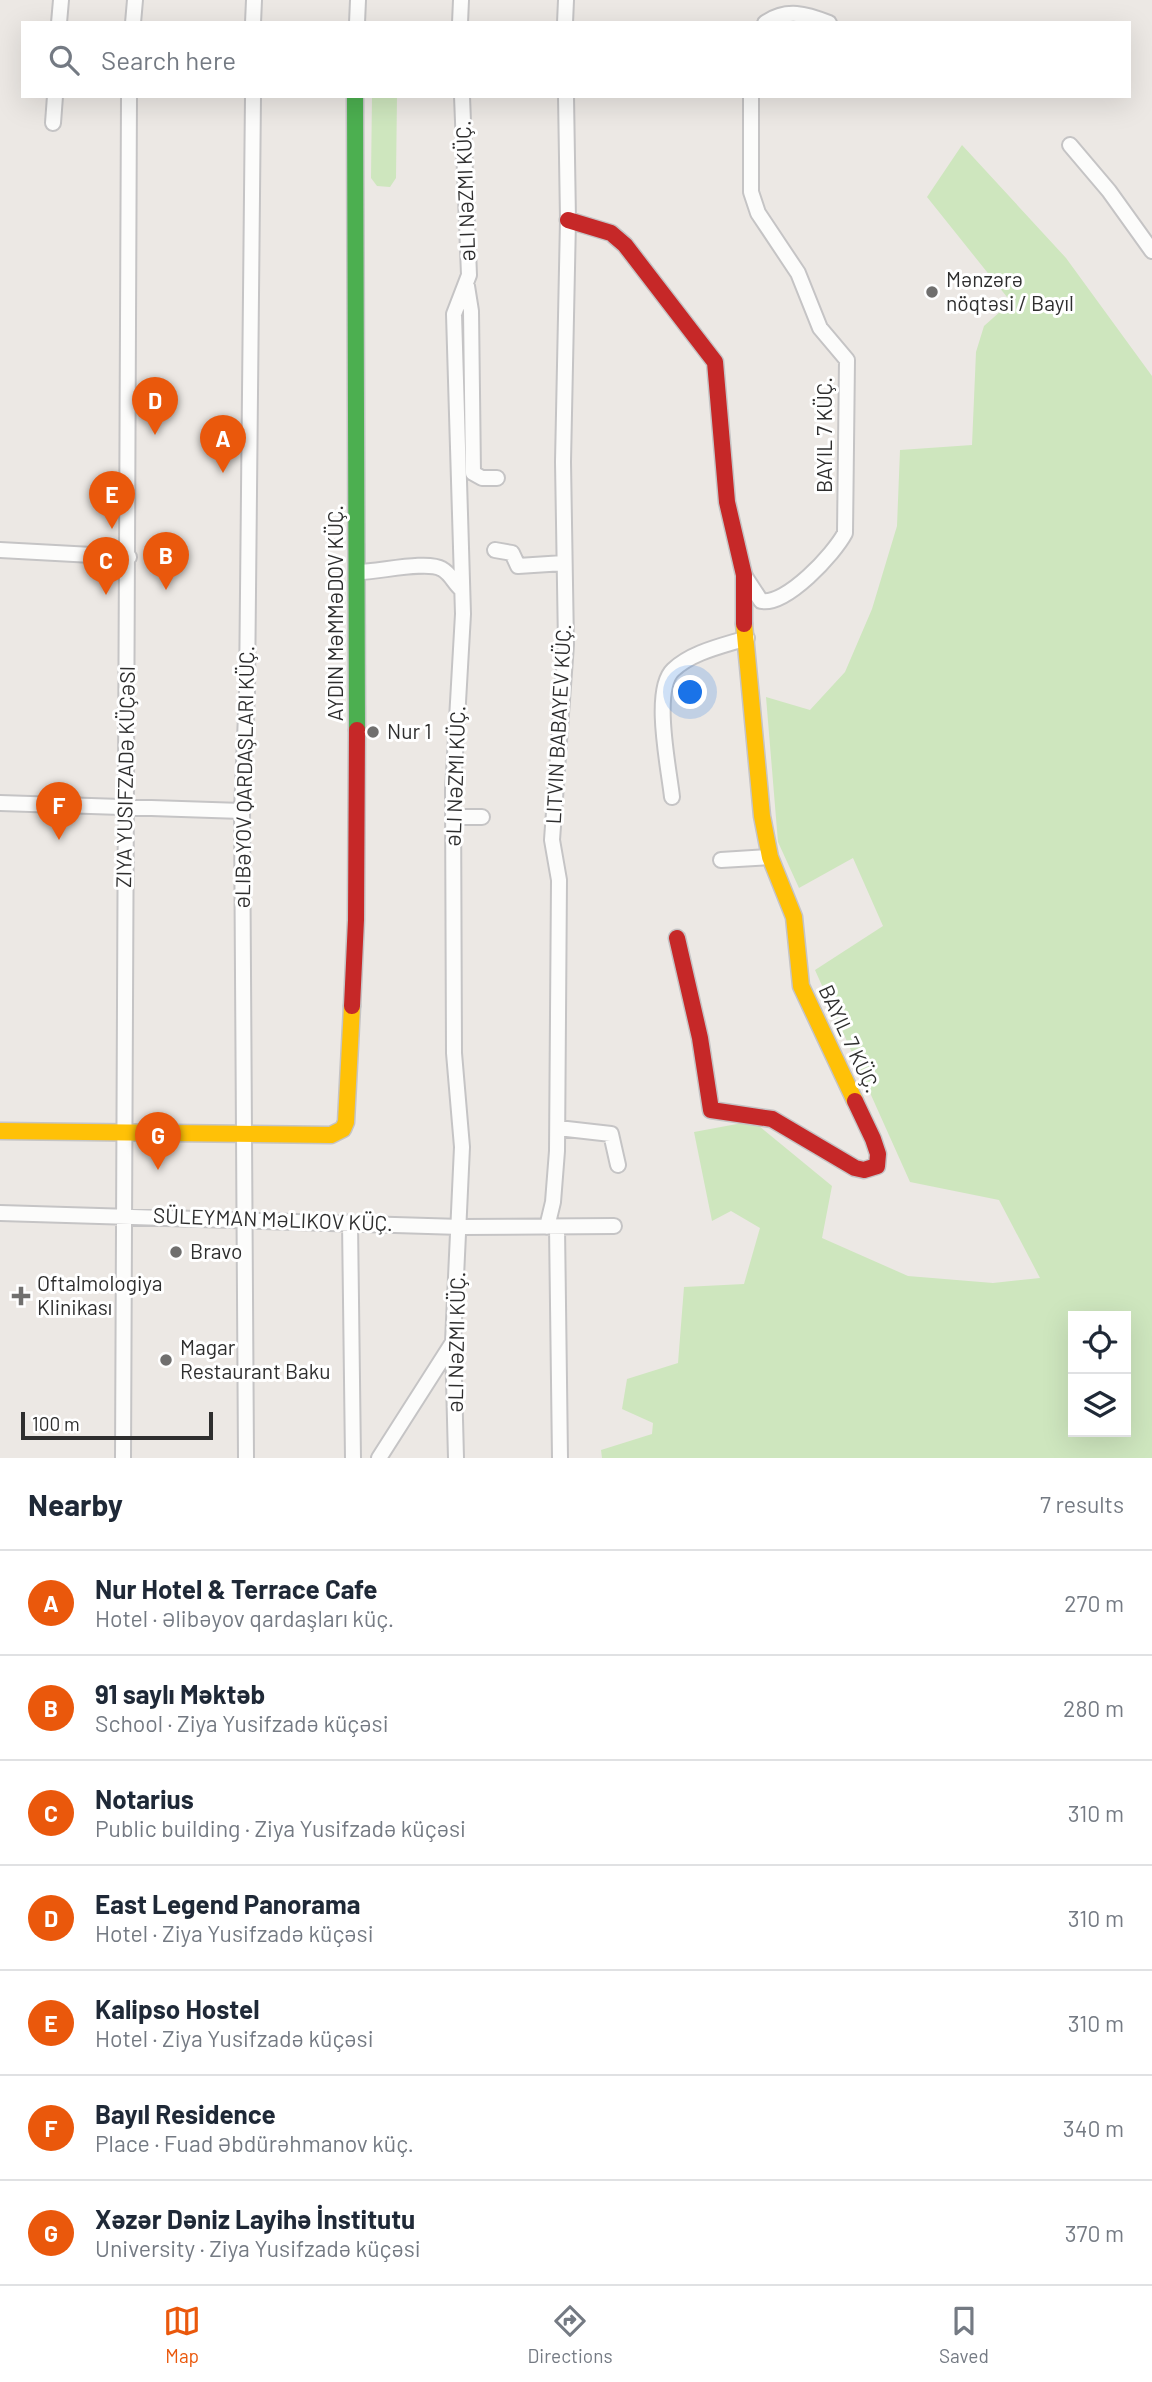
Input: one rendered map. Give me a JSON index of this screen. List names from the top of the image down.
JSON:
{
  "streets": {
    "street": [
      "ƏLI NƏZMI KÜÇ.",
      "LITVIN BABAYEV KÜÇ.",
      "ZIYA YUSIFZADƏ KÜÇƏSI",
      "SÜLEYMAN MƏLIKOV KÜÇ."
    ]
  },
  "crossings": [
    ["ƏLI NƏZMI KÜÇ.", "SÜLEYMAN MƏLIKOV KÜÇ."],
    ["LITVIN BABAYEV KÜÇ.", "SÜLEYMAN MƏLIKOV KÜÇ."],
    ["ZIYA YUSIFZADƏ KÜÇƏSI", "SÜLEYMAN MƏLIKOV KÜÇ."]
  ],
  "places": {
    "other": [
      "Mənzərə nöqtəsi / Bayıl",
      "Nur 1",
      "Bravo",
      "Magar Restaurant Baku"
    ],
    "health": ["Oftalmologiya Klinikası"]
  },
  "scale_bar": "100 m",
  "page": {
    "search": "Search here",
    "pins": [
      "D",
      "A",
      "E",
      "B",
      "C",
      "F",
      "G"
    ],
    "scale": "100 m",
    "heading": ["Nearby", "7 results"],
    "list": [
      {
        "mark": "A",
        "name": "Nur Hotel & Terrace Cafe",
        "note": "Hotel · Əlibəyov qardaşları küç.",
        "value": "270 m"
      },
      {
        "mark": "B",
        "name": "91 saylı Məktəb",
        "note": "School · Ziya Yusifzadə küçəsi",
        "value": "280 m"
      },
      {
        "mark": "C",
        "name": "Notarius",
        "note": "Public building · Ziya Yusifzadə küçəsi",
        "value": "310 m"
      },
      {
        "mark": "D",
        "name": "East Legend Panorama",
        "note": "Hotel · Ziya Yusifzadə küçəsi",
        "value": "310 m"
      },
      {
        "mark": "E",
        "name": "Kalipso Hostel",
        "note": "Hotel · Ziya Yusifzadə küçəsi",
        "value": "310 m"
      },
      {
        "mark": "F",
        "name": "Bayıl Residence",
        "note": "Place · Fuad Əbdürəhmanov küç.",
        "value": "340 m"
      },
      {
        "mark": "G",
        "name": "Xəzər Dəniz Layihə İnstitutu",
        "note": "University · Ziya Yusifzadə küçəsi",
        "value": "370 m"
      }
    ],
    "nav": ["Map", "Directions", "Saved"]
  }
}
